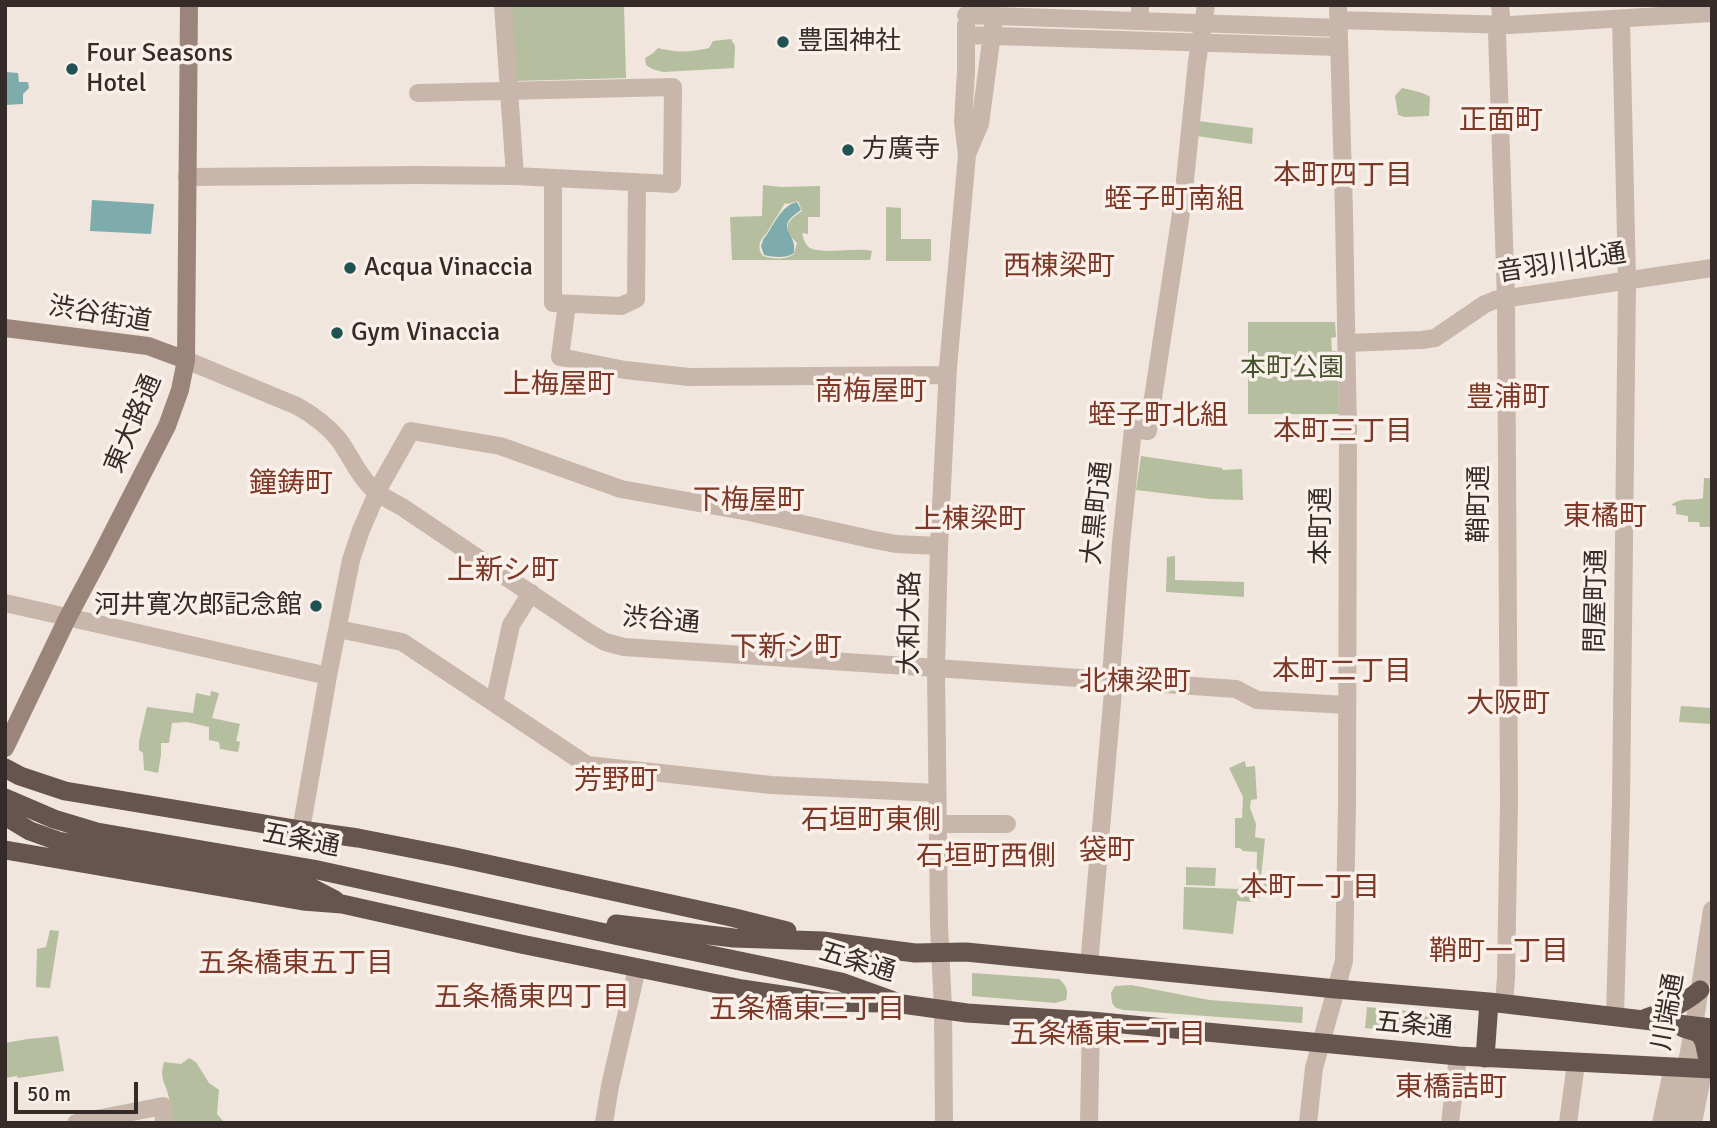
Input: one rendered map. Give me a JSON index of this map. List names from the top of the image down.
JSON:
{
  "streets": {
    "highway": ["五条通"],
    "main road": ["渋谷街道", "東大路通"],
    "street": [
      "音羽川北通",
      "鞘町通",
      "大黒町通",
      "本町通",
      "問屋町通",
      "渋谷通",
      "大和大路",
      "川端通"
    ]
  },
  "crossings": [
    ["音羽川北通", "鞘町通"],
    ["音羽川北通", "本町通"],
    ["音羽川北通", "問屋町通"],
    ["渋谷街道", "東大路通"],
    ["渋谷街道", "渋谷通"],
    ["東大路通", "渋谷通"],
    ["鞘町通", "五条通"],
    ["大黒町通", "渋谷通"],
    ["大黒町通", "五条通"],
    ["本町通", "渋谷通"],
    ["本町通", "五条通"],
    ["問屋町通", "五条通"],
    ["渋谷通", "大和大路"],
    ["大和大路", "五条通"],
    ["五条通", "川端通"]
  ],
  "districts": [
    "正面町",
    "本町四丁目",
    "蛭子町南組",
    "西棟梁町",
    "上梅屋町",
    "南梅屋町",
    "豊浦町",
    "蛭子町北組",
    "本町三丁目",
    "鐘鋳町",
    "下梅屋町",
    "東橘町",
    "上棟梁町",
    "上新シ町",
    "下新シ町",
    "本町二丁目",
    "北棟梁町",
    "大阪町",
    "芳野町",
    "石垣町東側",
    "袋町",
    "石垣町西側",
    "本町一丁目",
    "鞘町一丁目",
    "五条橋東五丁目",
    "五条橋東四丁目",
    "五条橋東三丁目",
    "五条橋東二丁目",
    "東橋詰町"
  ],
  "parks": ["本町公園"],
  "places": [
    "豊国神社",
    "Four Seasons Hotel",
    "方廣寺",
    "Acqua Vinaccia",
    "Gym Vinaccia",
    "河井寛次郎記念館"
  ],
  "scale_bar": "50 m"
}
